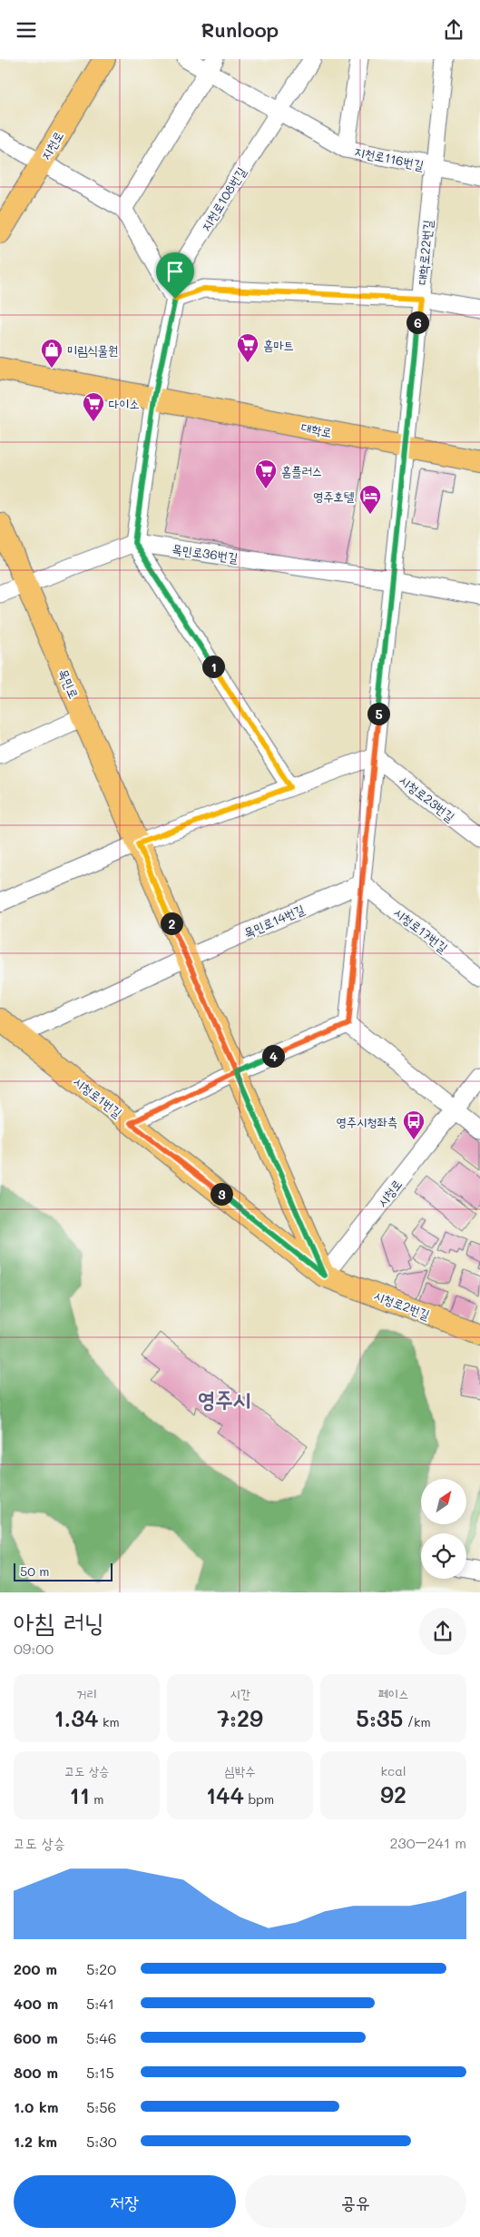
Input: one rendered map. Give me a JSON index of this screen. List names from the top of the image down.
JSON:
{
  "streets": {
    "main road": [
      "지천로",
      "대학로",
      "목민로",
      "시청로1번길",
      "시청로2번길"
    ],
    "street": [
      "지천로116번길",
      "지천로108번길",
      "대학로22번길",
      "목민로36번길",
      "시청로23번길",
      "목민로14번길",
      "시청로17번길",
      "시청로"
    ]
  },
  "crossings": [
    ["지천로116번길", "지천로108번길"],
    ["지천로116번길", "대학로22번길"],
    ["대학로22번길", "대학로"],
    ["대학로22번길", "목민로36번길"],
    ["대학로22번길", "시청로23번길"],
    ["대학로22번길", "목민로14번길"],
    ["대학로22번길", "시청로17번길"],
    ["목민로36번길", "목민로"],
    ["목민로", "목민로14번길"],
    ["목민로", "시청로1번길"],
    ["목민로", "시청로"],
    ["목민로", "시청로2번길"],
    ["목민로14번길", "시청로17번길"],
    ["시청로1번길", "시청로"],
    ["시청로1번길", "시청로2번길"],
    ["시청로", "시청로2번길"]
  ],
  "districts": ["영주시"],
  "places": {
    "supermarket": ["홈마트", "다이소", "홈플러스"],
    "shop": ["미림식물원"],
    "hotel": ["영주호텔"],
    "bus stop": ["영주시청좌측"]
  },
  "scale_bar": "50 m",
  "north": "top right",
  "page": {
    "header": "Runloop",
    "pins": [
      "6",
      "1",
      "5",
      "2",
      "4",
      "3"
    ],
    "scale": "50 m",
    "heading": ["아침 러닝", "09:00"],
    "stats": [
      ["거리", "1.34 km"],
      ["시간", "7:29"],
      ["페이스", "5:35 /km"],
      ["고도 상승", "11 m"],
      ["심박수", "144 bpm"],
      ["kcal", "92"]
    ],
    "chart": ["고도 상승", "230–241 m"],
    "list": [
      {
        "name": "200 m",
        "note": "5:20"
      },
      {
        "name": "400 m",
        "note": "5:41"
      },
      {
        "name": "600 m",
        "note": "5:46"
      },
      {
        "name": "800 m",
        "note": "5:15"
      },
      {
        "name": "1.0 km",
        "note": "5:56"
      },
      {
        "name": "1.2 km",
        "note": "5:30"
      }
    ],
    "buttons": ["저장", "공유"]
  }
}
